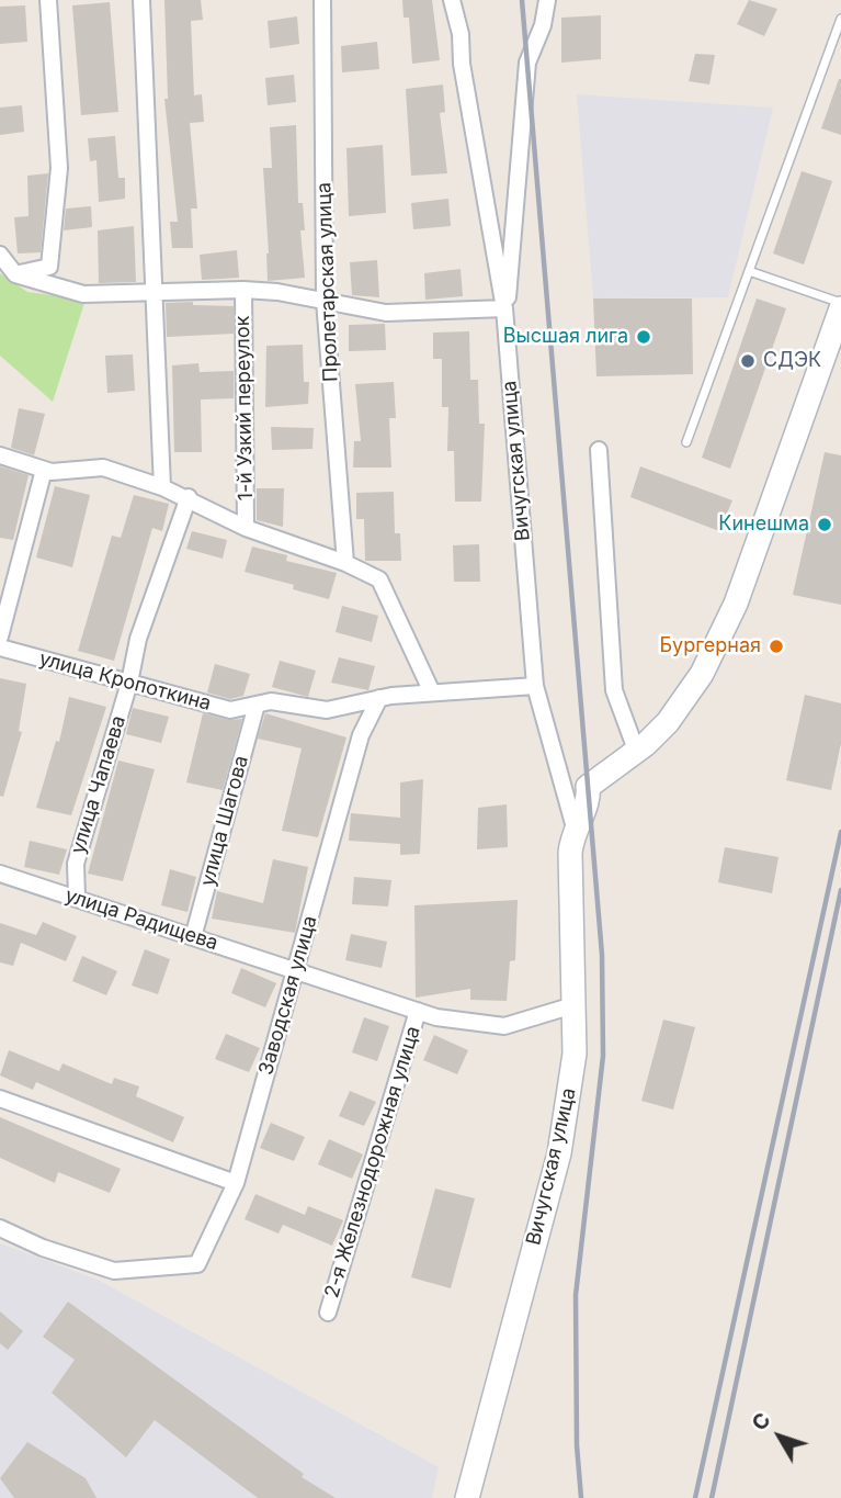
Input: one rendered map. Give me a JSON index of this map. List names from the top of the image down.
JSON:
{
  "streets": {
    "main road": ["Вичугская улица"],
    "street": [
      "Пролетарская улица",
      "1-й Узкий переулок",
      "улица Кропоткина",
      "улица Чапаева",
      "улица Шагова",
      "улица Радищева",
      "Заводская улица",
      "2-я Железнодорожная улица"
    ]
  },
  "crossings": [
    ["Вичугская улица", "улица Кропоткина"],
    ["Вичугская улица", "улица Радищева"],
    ["улица Кропоткина", "улица Чапаева"],
    ["улица Кропоткина", "улица Шагова"],
    ["улица Кропоткина", "Заводская улица"],
    ["улица Чапаева", "улица Радищева"],
    ["улица Шагова", "улица Радищева"],
    ["улица Радищева", "Заводская улица"],
    ["улица Радищева", "2-я Железнодорожная улица"]
  ],
  "places": [
    "Высшая лига",
    "СДЭК",
    "Кинешма",
    "Бургерная"
  ],
  "north": "top left"
}
